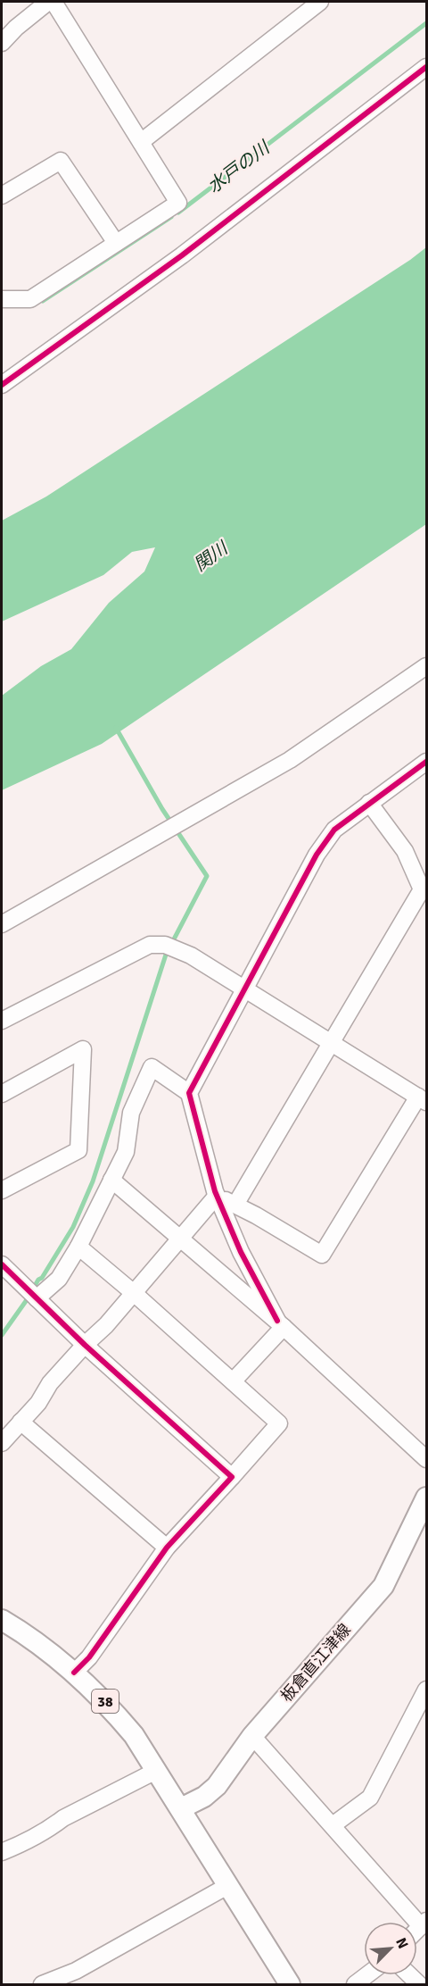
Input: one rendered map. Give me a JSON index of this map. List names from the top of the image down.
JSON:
{
  "streets": {
    "main road": ["板倉直江津線", "38"]
  },
  "crossings": [
    ["板倉直江津線", "38"]
  ],
  "water": ["水戸の川", "関川"],
  "north": "top right"
}
